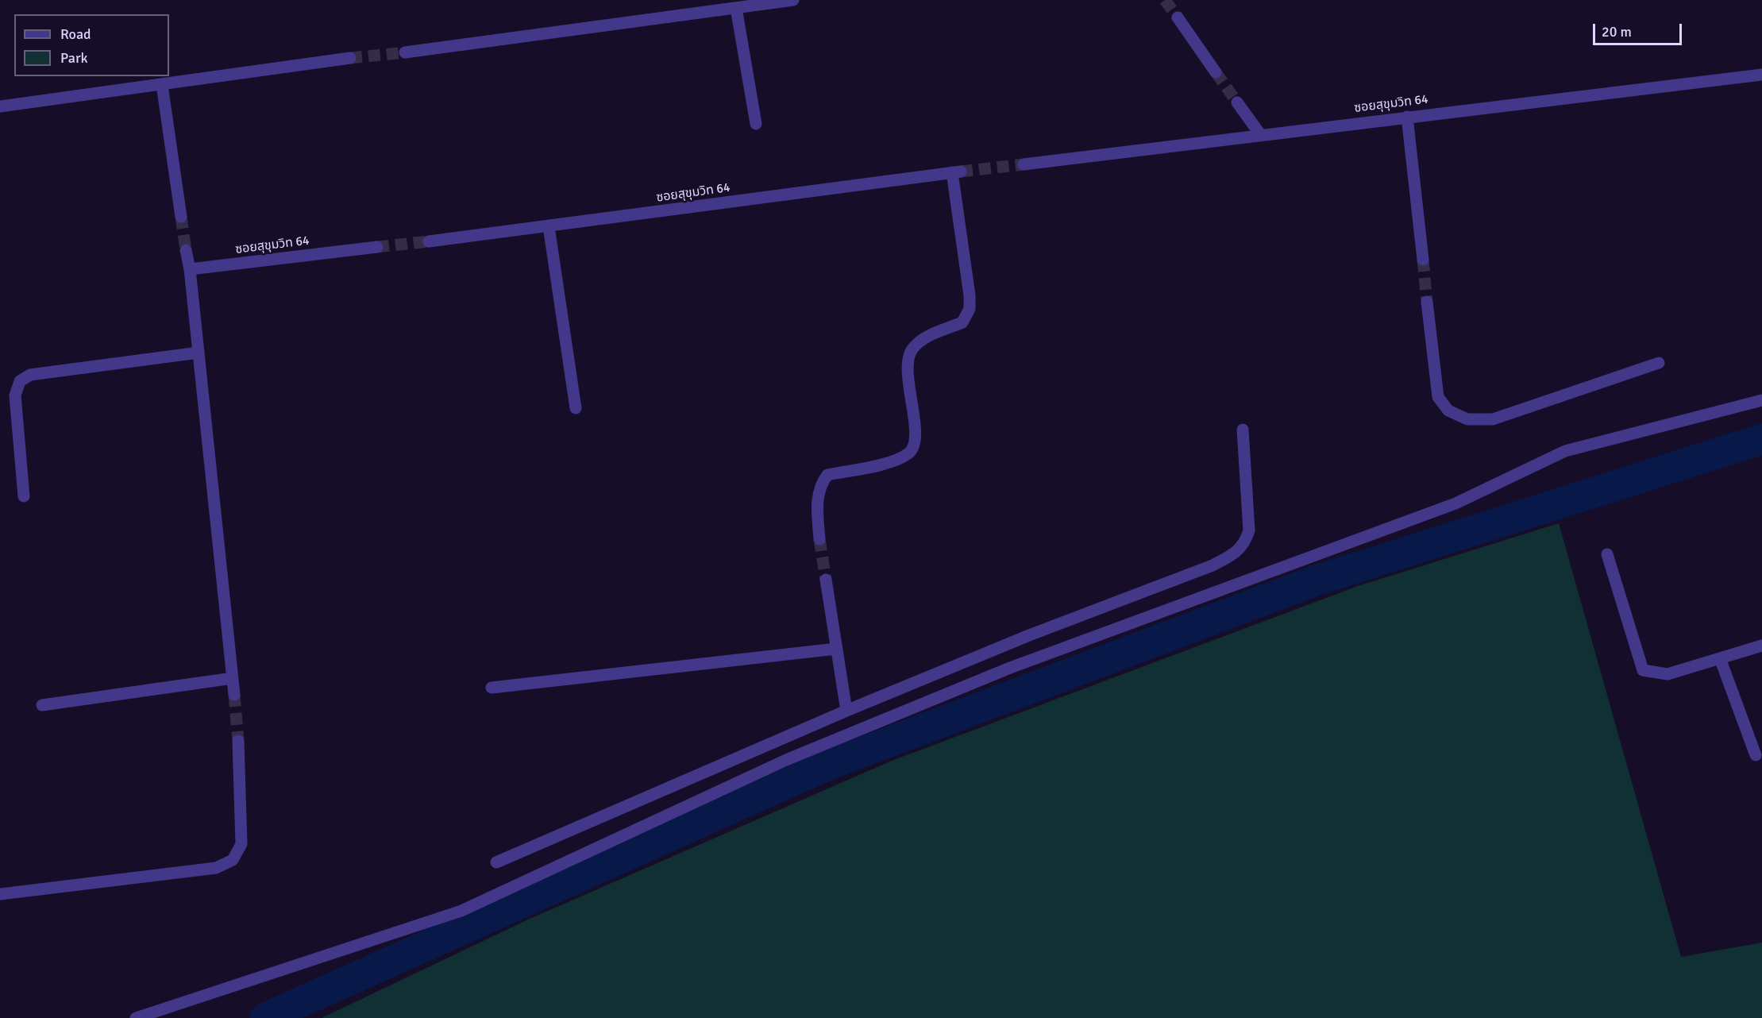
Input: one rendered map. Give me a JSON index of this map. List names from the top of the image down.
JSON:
{
  "streets": {
    "lane": ["ซอยสุขุมวิท 64"]
  },
  "legend": ["Road", "Park"],
  "scale_bar": "20 m"
}
